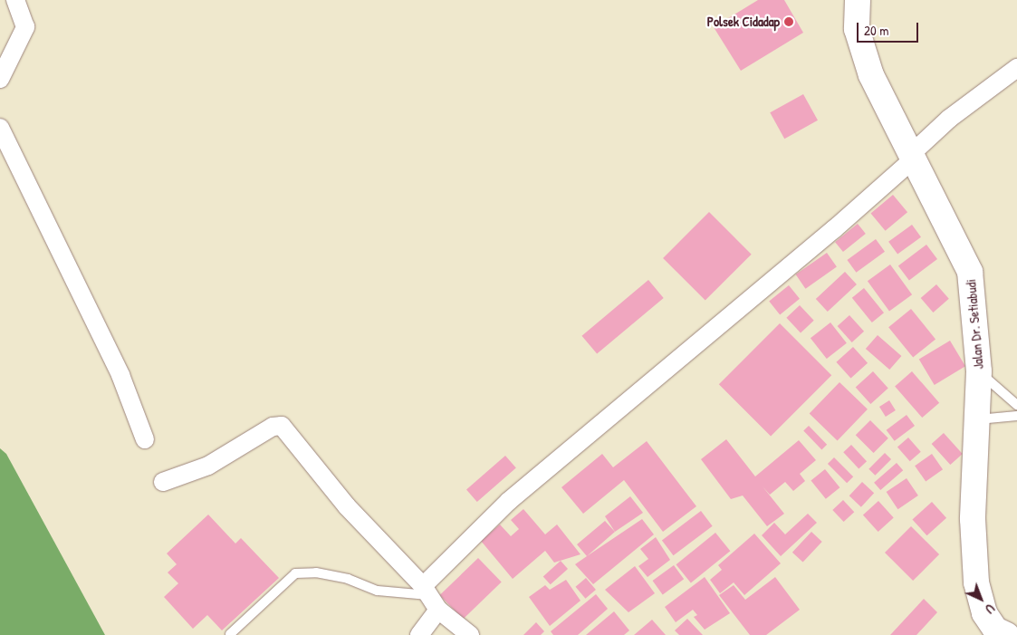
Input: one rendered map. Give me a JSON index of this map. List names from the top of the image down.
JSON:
{
  "streets": {
    "main road": ["Jalan Dr. Setiabudi"]
  },
  "places": ["Polsek Cidadap"],
  "scale_bar": "20 m",
  "north": "bottom right"
}
